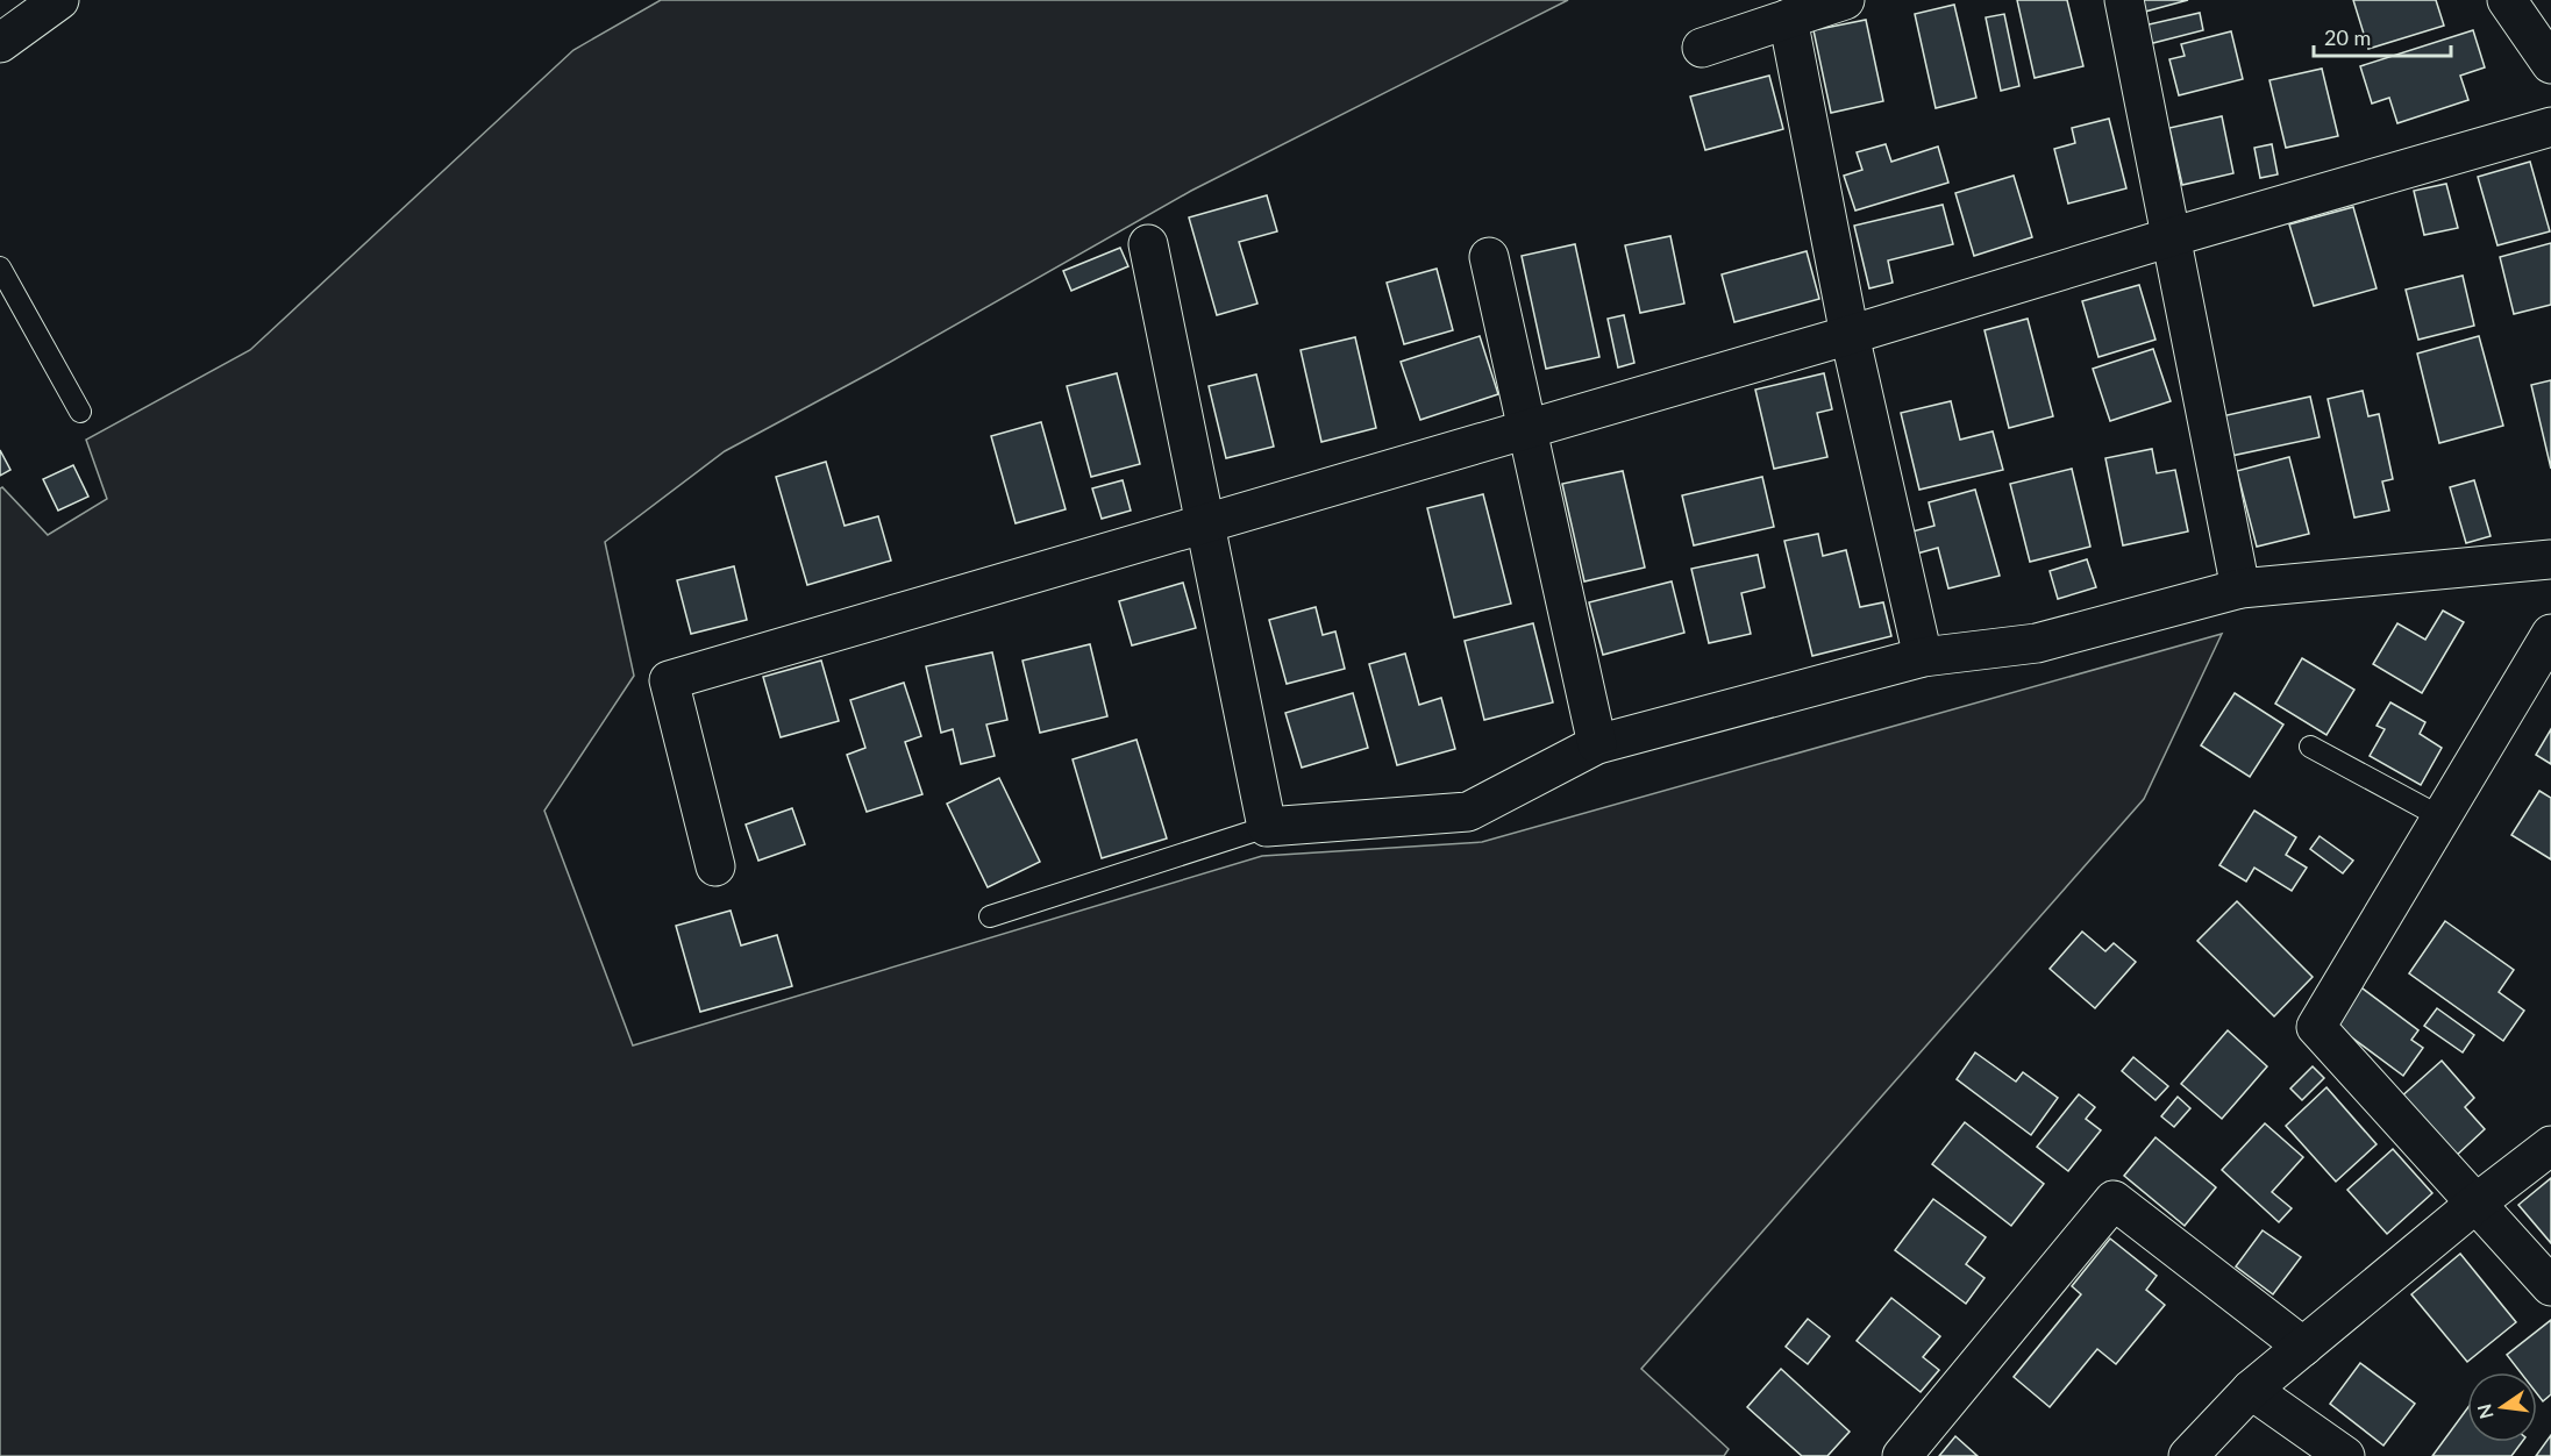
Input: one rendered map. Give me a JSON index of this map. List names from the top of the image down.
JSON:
{
  "scale_bar": "20 m",
  "north": "left"
}
